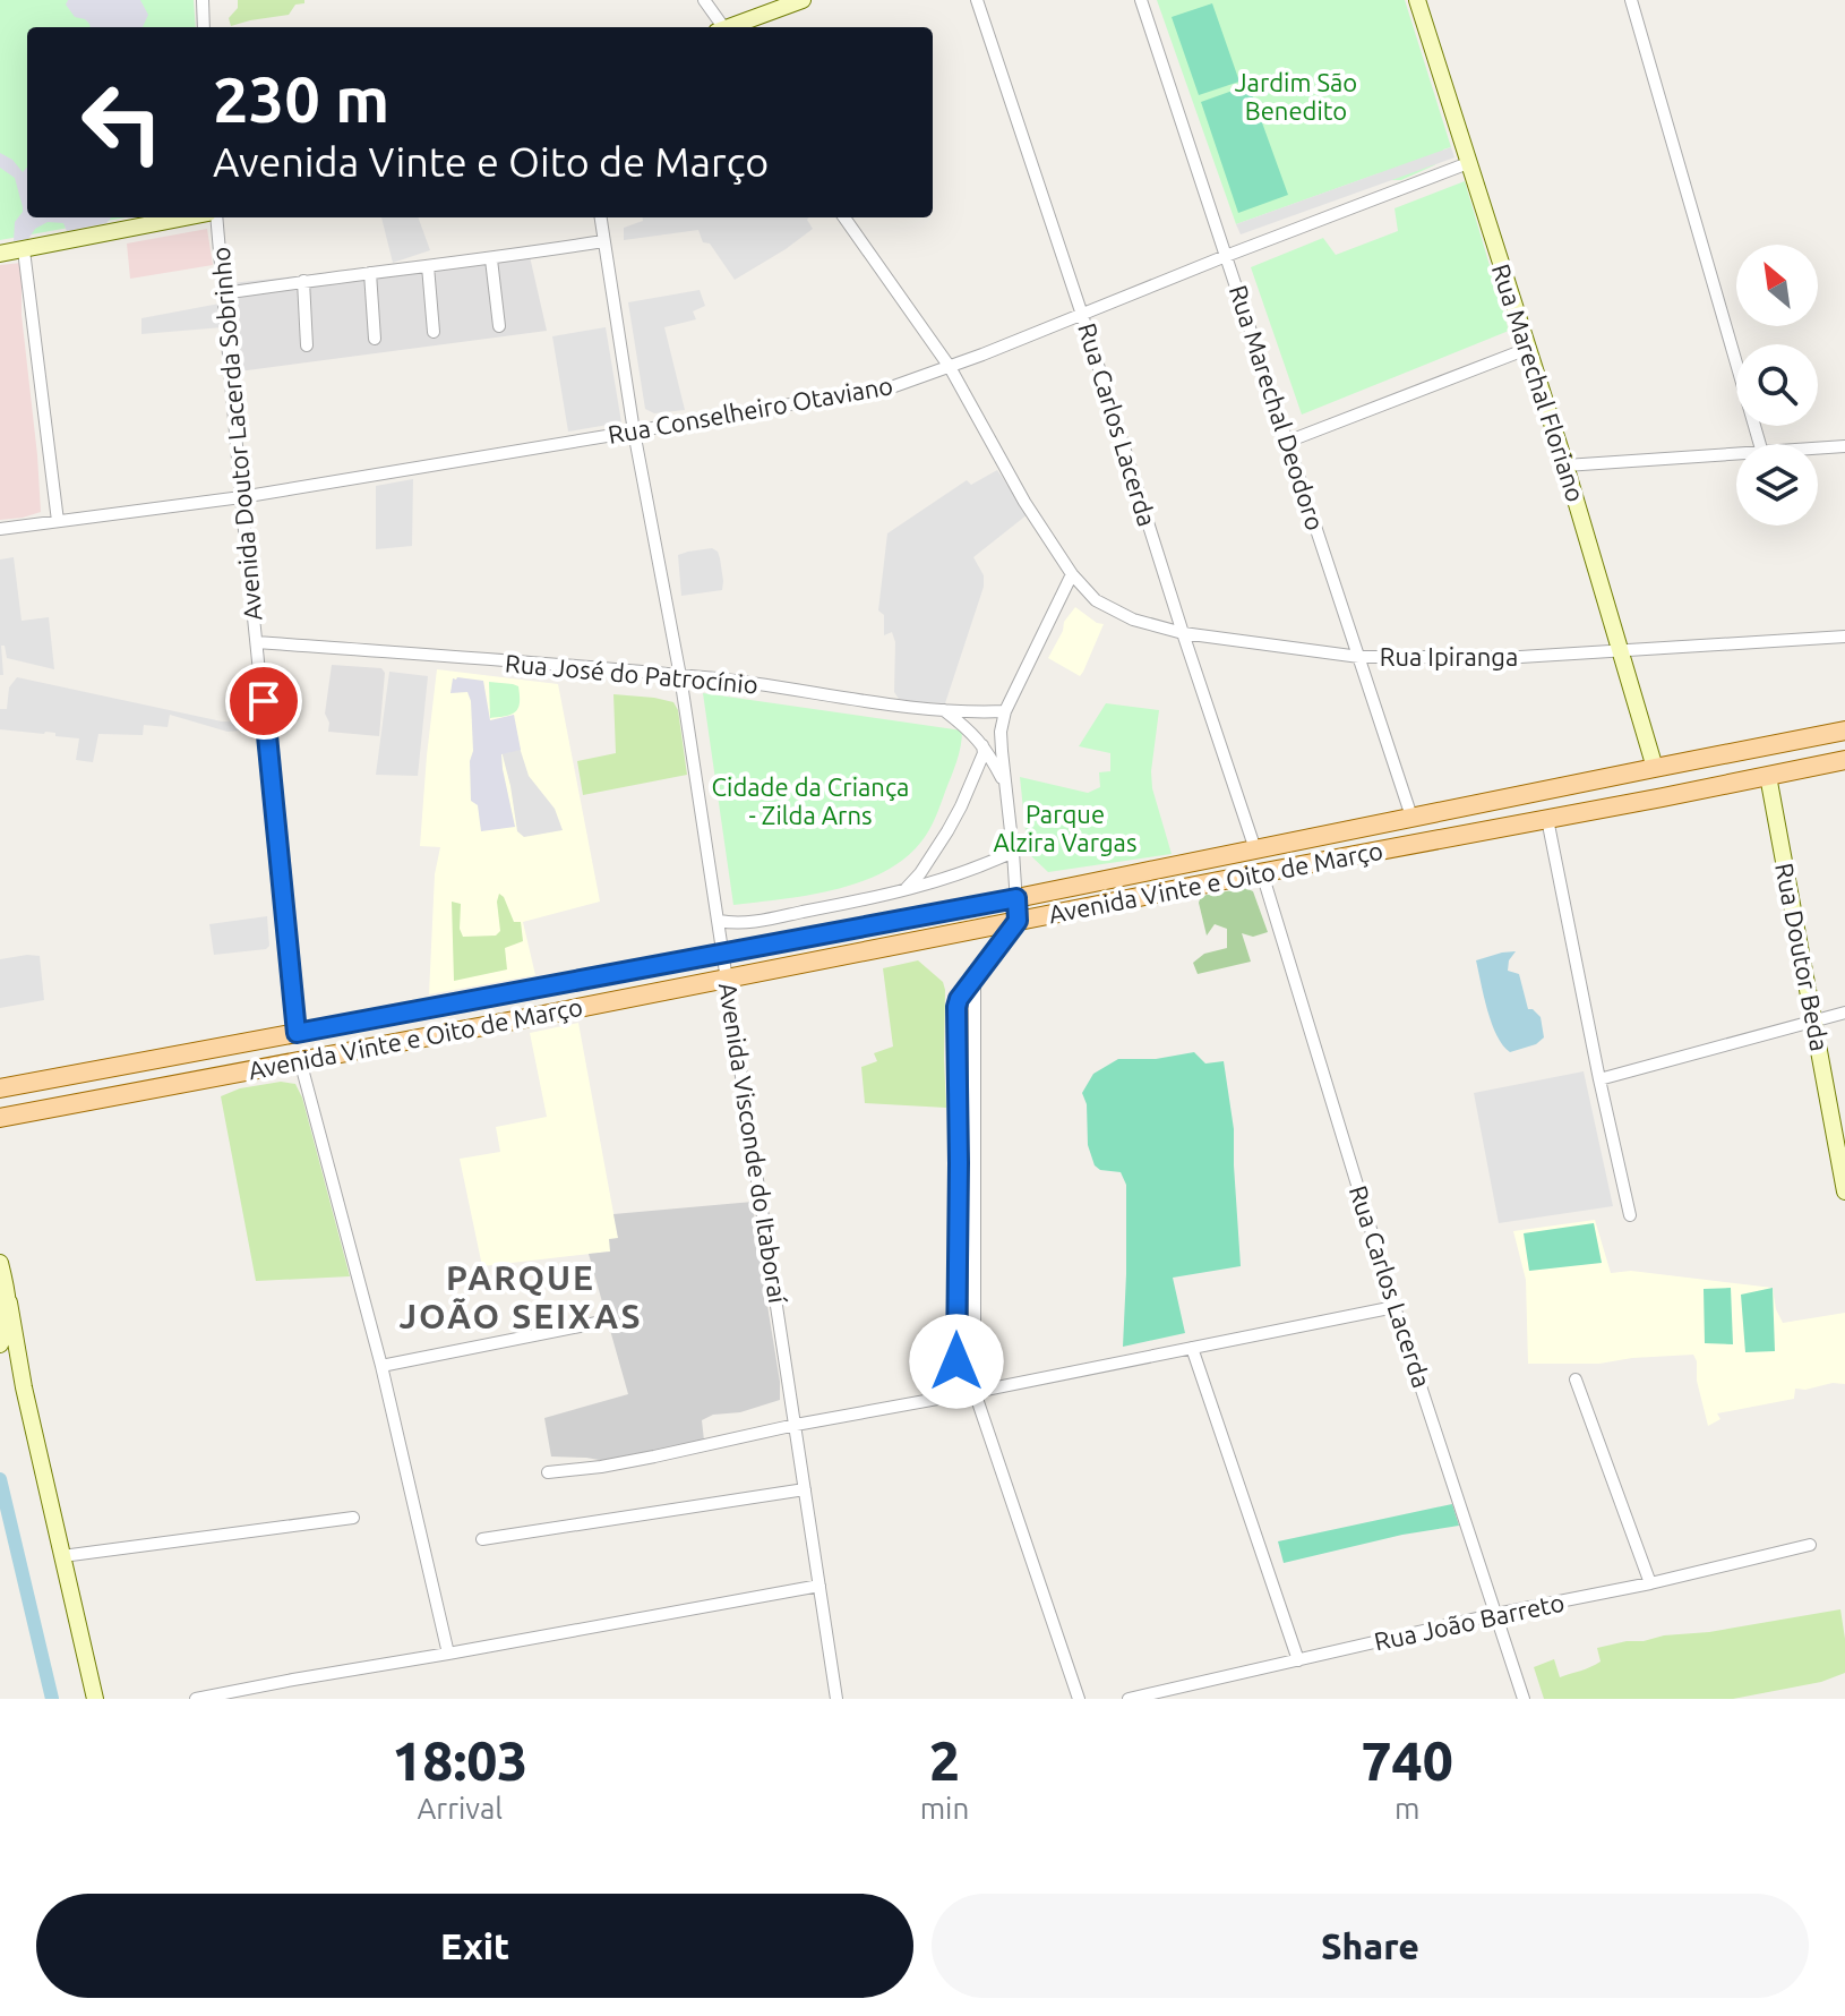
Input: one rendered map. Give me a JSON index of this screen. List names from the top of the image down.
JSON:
{
  "streets": {
    "main road": ["Rua Marechal Floriano", "Avenida Vinte e Oito de Março", "Rua Doutor Beda"],
    "street": [
      "Rua Marechal Deodoro",
      "Rua Conselheiro Otaviano",
      "Rua Carlos Lacerda",
      "Avenida Doutor Lacerda Sobrinho",
      "Rua Ipiranga",
      "Rua José do Patrocínio",
      "Avenida Visconde do Itaboraí",
      "Rua João Barreto"
    ]
  },
  "crossings": [
    ["Rua Marechal Floriano", "Rua Conselheiro Otaviano"],
    ["Rua Marechal Floriano", "Rua Ipiranga"],
    ["Rua Marechal Floriano", "Avenida Vinte e Oito de Março"],
    ["Rua Marechal Deodoro", "Rua Conselheiro Otaviano"],
    ["Rua Marechal Deodoro", "Rua Ipiranga"],
    ["Rua Marechal Deodoro", "Avenida Vinte e Oito de Março"],
    ["Rua Conselheiro Otaviano", "Rua Carlos Lacerda"],
    ["Rua Conselheiro Otaviano", "Avenida Doutor Lacerda Sobrinho"],
    ["Rua Conselheiro Otaviano", "Rua Ipiranga"],
    ["Rua Conselheiro Otaviano", "Avenida Visconde do Itaboraí"],
    ["Rua Carlos Lacerda", "Rua Ipiranga"],
    ["Rua Carlos Lacerda", "Avenida Vinte e Oito de Março"],
    ["Rua Carlos Lacerda", "Rua João Barreto"],
    ["Avenida Doutor Lacerda Sobrinho", "Rua José do Patrocínio"],
    ["Avenida Doutor Lacerda Sobrinho", "Avenida Vinte e Oito de Março"],
    ["Rua José do Patrocínio", "Avenida Visconde do Itaboraí"],
    ["Avenida Vinte e Oito de Março", "Rua Doutor Beda"],
    ["Avenida Vinte e Oito de Março", "Avenida Visconde do Itaboraí"]
  ],
  "districts": ["PARQUE JOÃO SEIXAS"],
  "parks": ["Jardim São Benedito", "Cidade da Criança - Zilda Arns", "Parque Alzira Vargas"],
  "north": "top left",
  "page": {
    "turn": ["230 m", "Avenida Vinte e Oito de Março"],
    "eta": [
      "18:03",
      "Arrival",
      "2",
      "min",
      "740",
      "m"
    ],
    "buttons": ["Exit", "Share"]
  }
}
